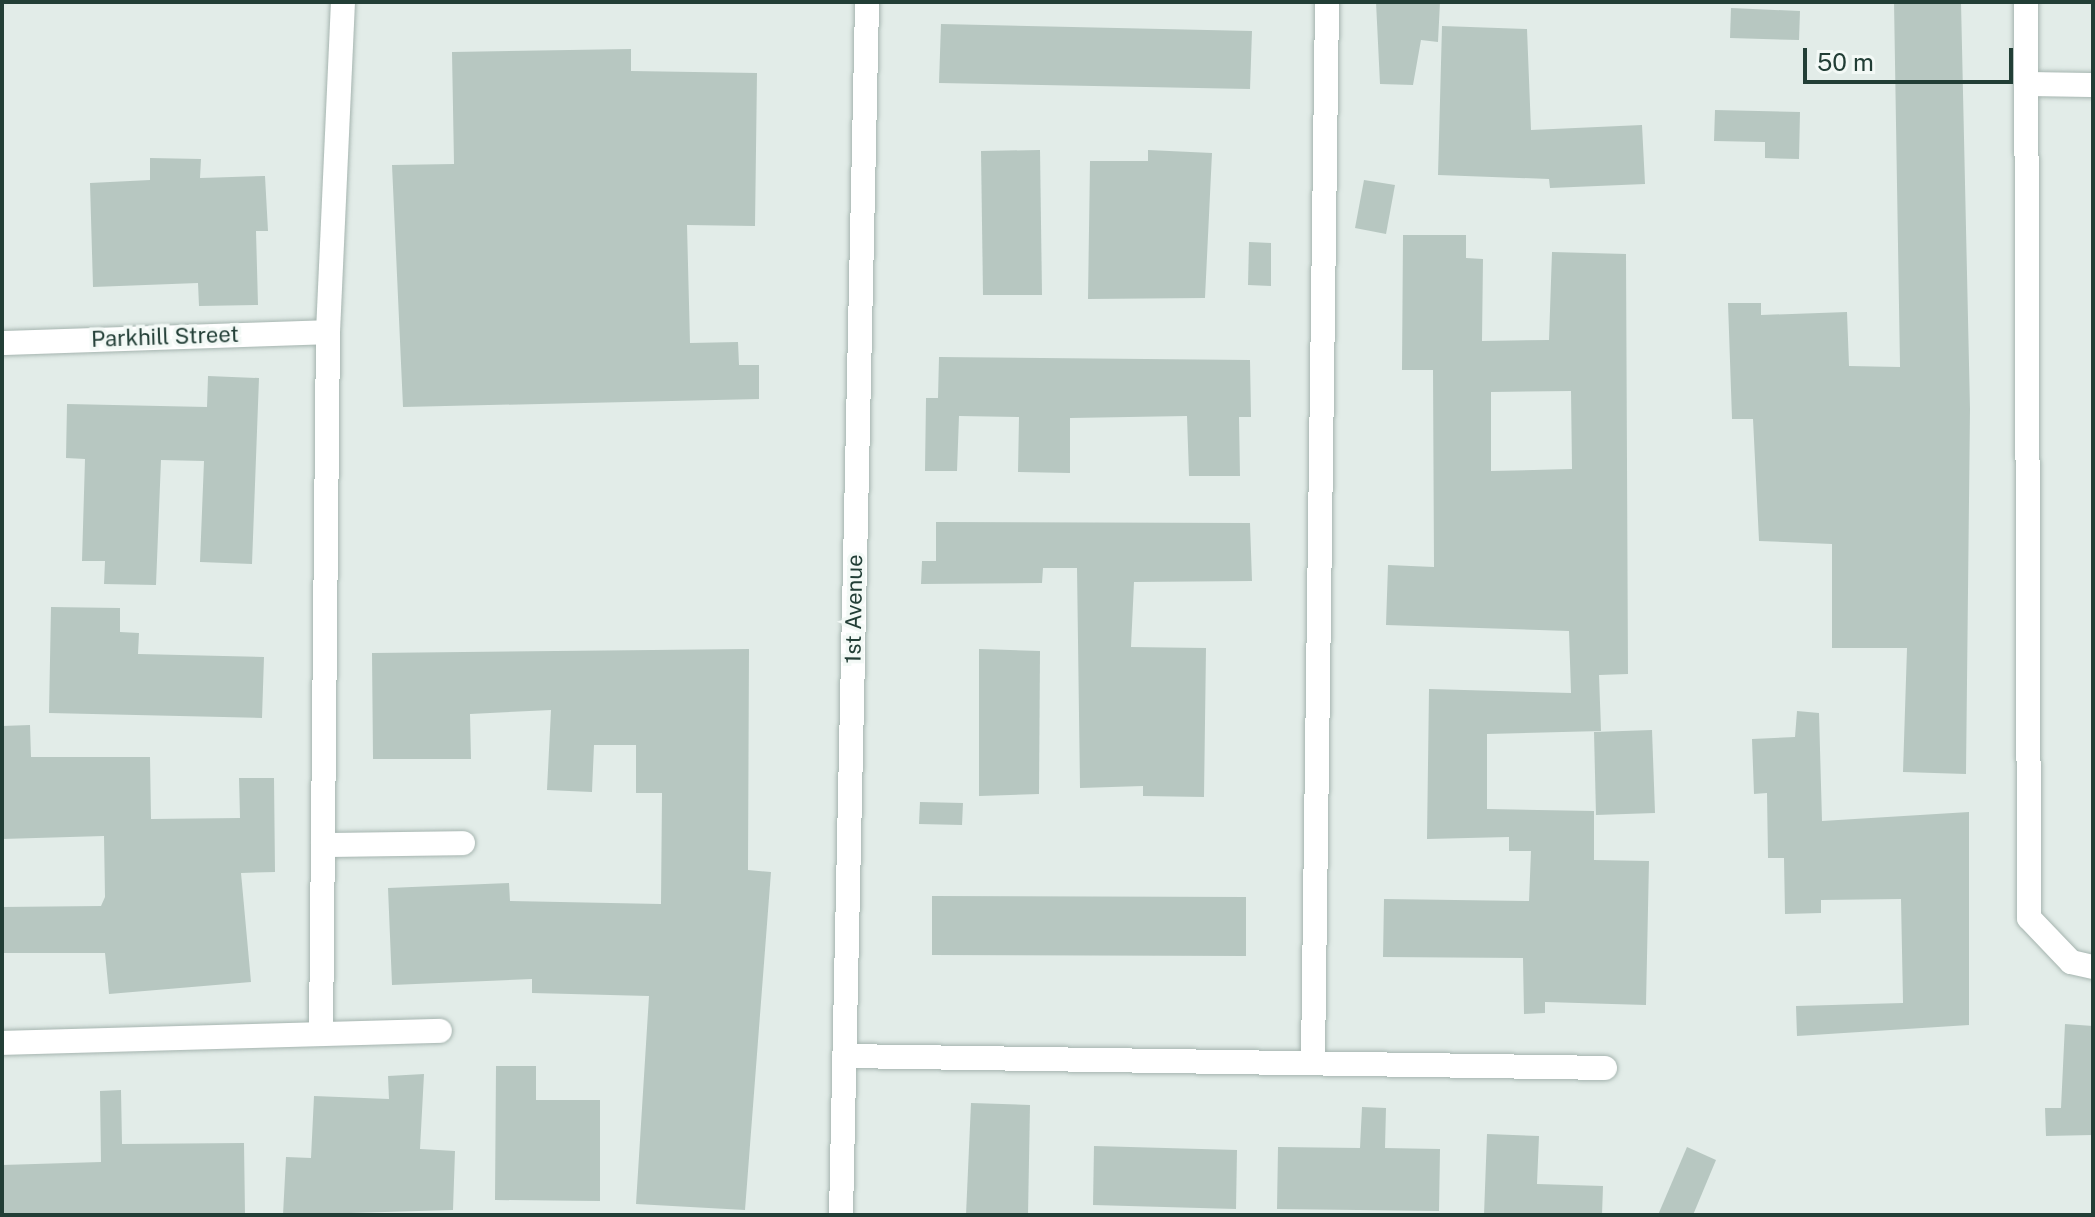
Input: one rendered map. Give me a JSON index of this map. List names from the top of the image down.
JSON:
{
  "streets": {
    "street": ["Parkhill Street", "1st Avenue"]
  },
  "scale_bar": "50 m"
}
